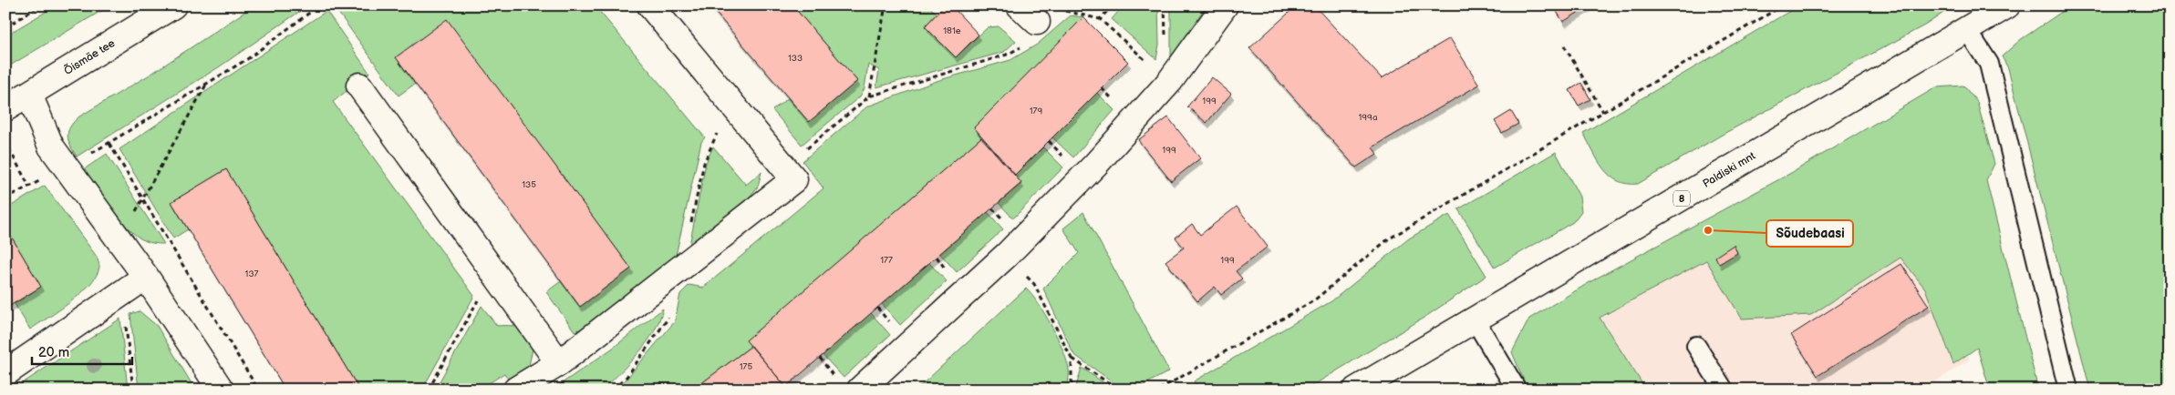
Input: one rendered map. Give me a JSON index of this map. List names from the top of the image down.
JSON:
{
  "streets": {
    "street": ["Õismäe tee", "Paldiski mnt", "8"]
  },
  "places": ["Sõudebaasi"],
  "house_numbers": [
    "181e",
    "133",
    "199",
    "179",
    "199a",
    "199",
    "135",
    "177",
    "199",
    "137",
    "175"
  ],
  "scale_bar": "20 m"
}
